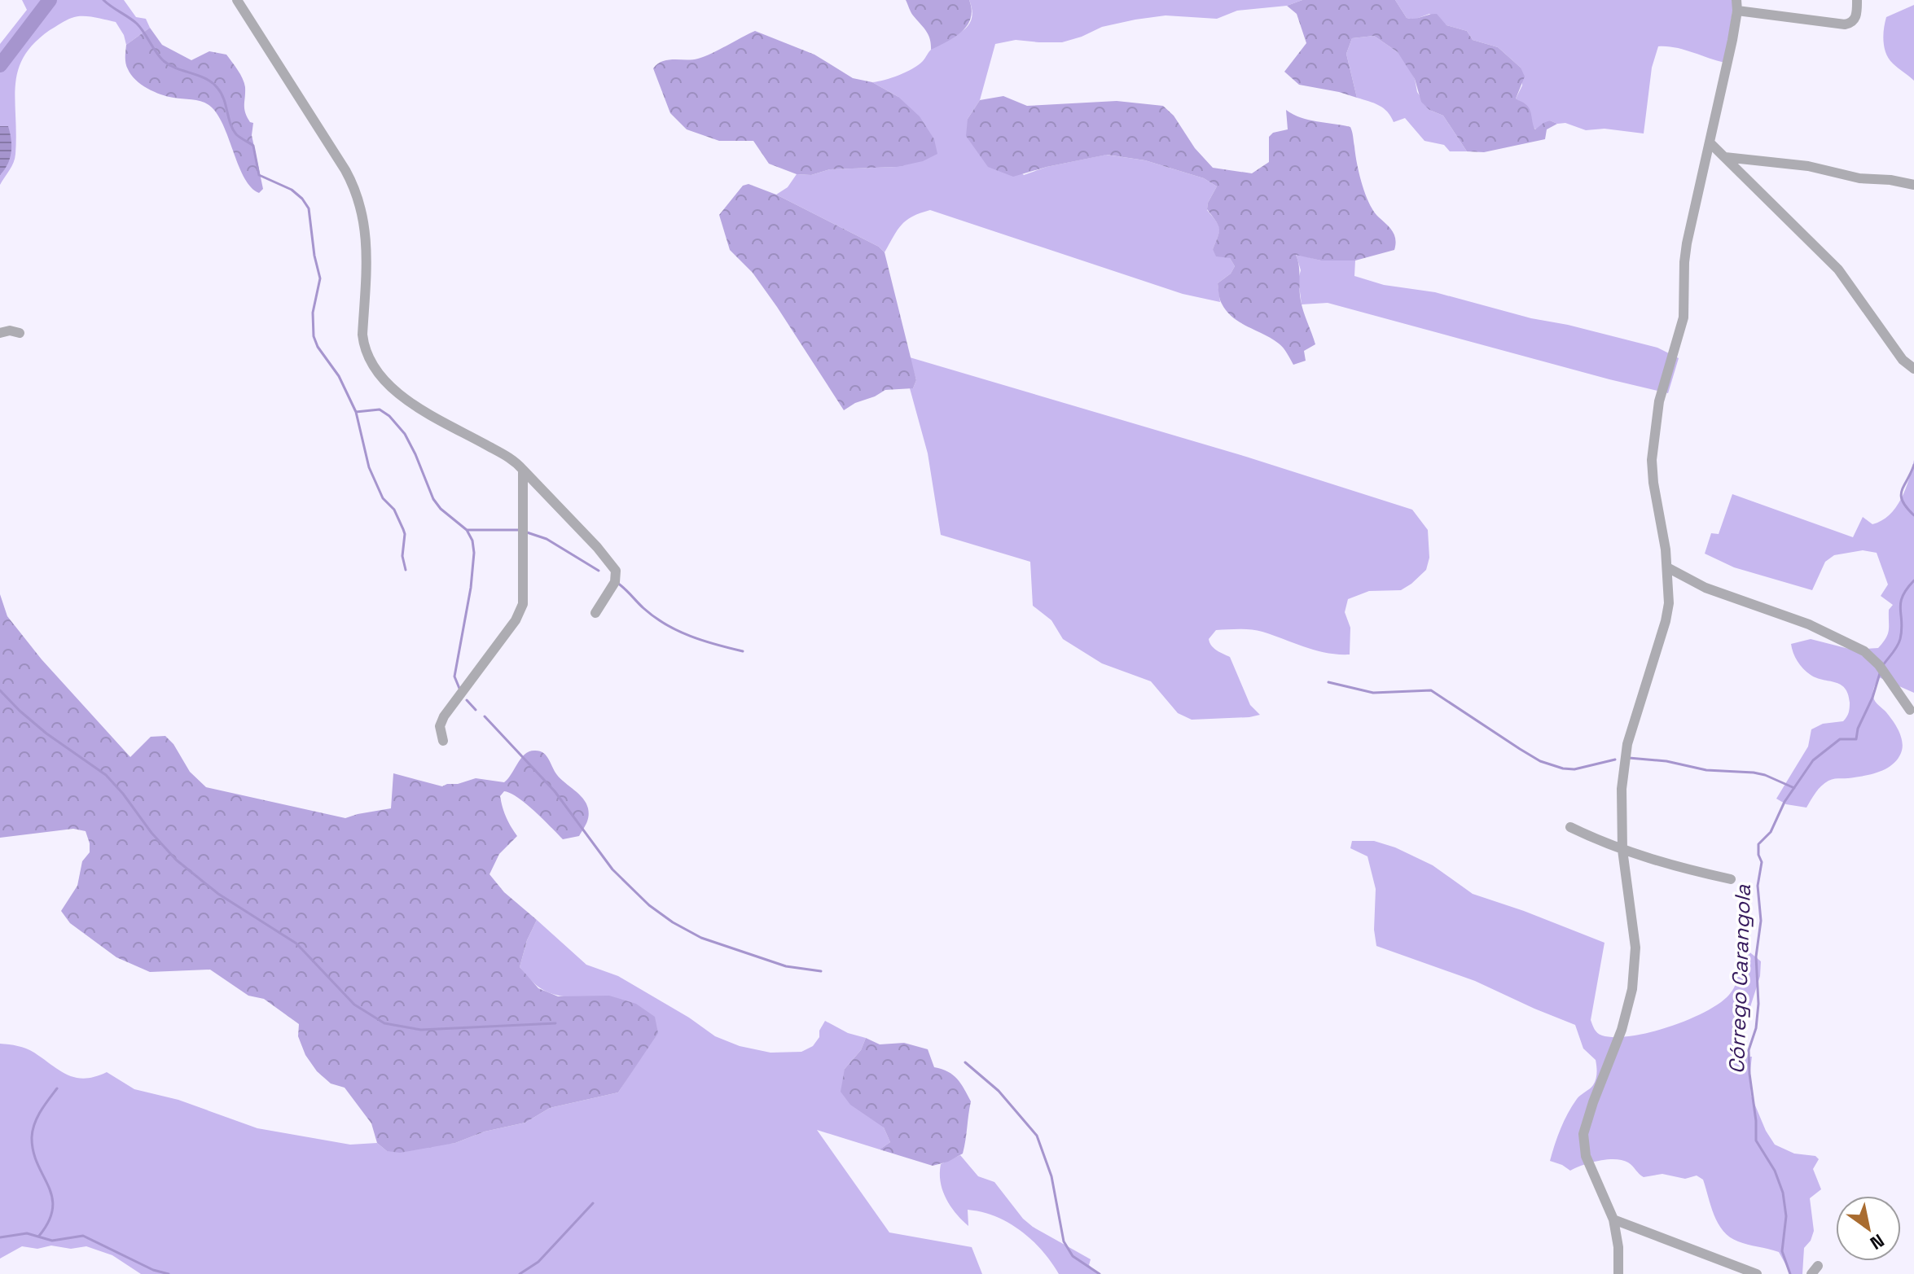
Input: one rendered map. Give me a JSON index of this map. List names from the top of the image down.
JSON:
{
  "water": ["Córrego Carangola"],
  "north": "bottom right"
}
